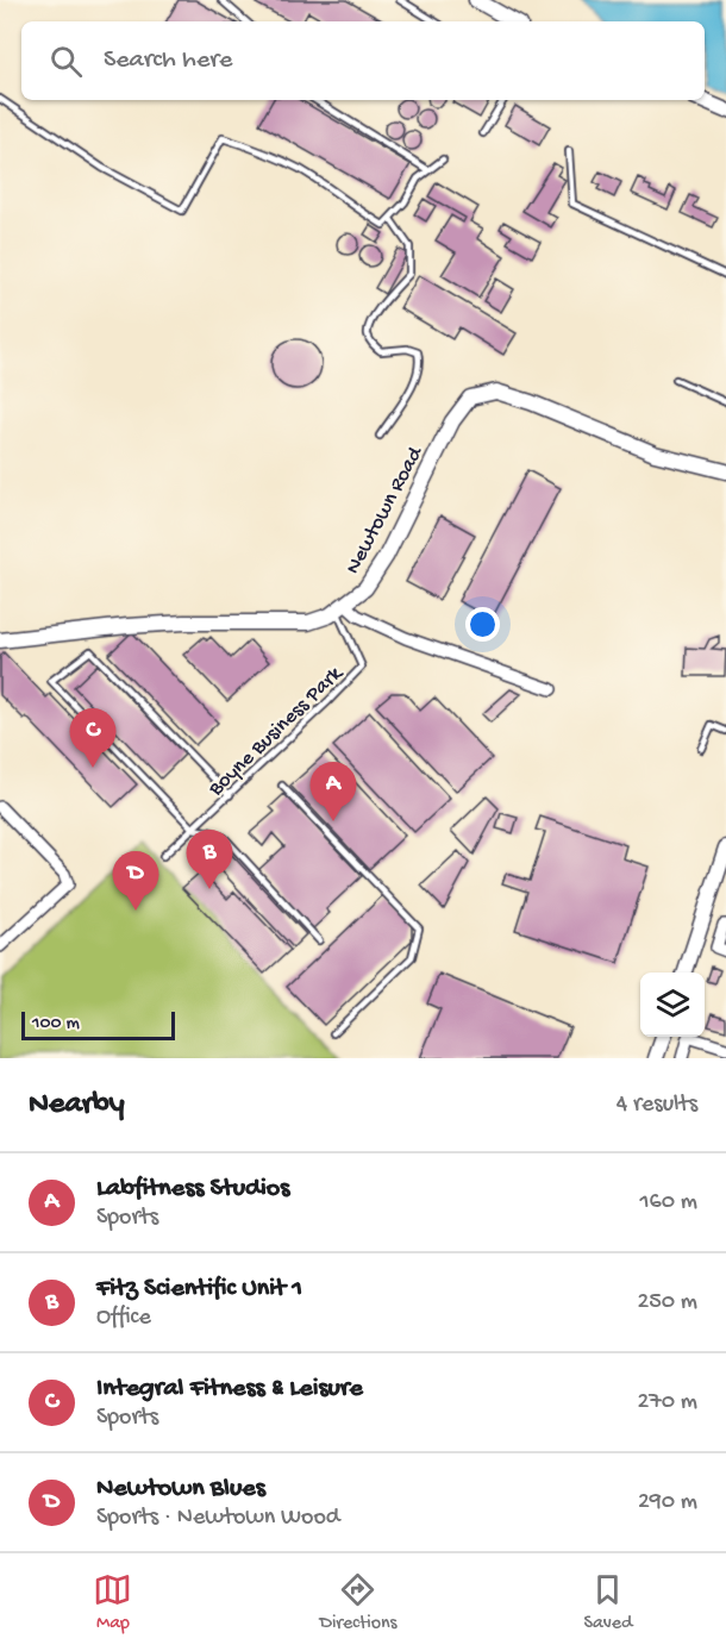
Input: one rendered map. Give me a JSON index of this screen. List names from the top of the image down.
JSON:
{
  "streets": {
    "street": ["Newtown Road"],
    "lane": ["Boyne Business Park"]
  },
  "crossings": [
    ["Newtown Road", "Boyne Business Park"]
  ],
  "scale_bar": "100 m",
  "page": {
    "search": "Search here",
    "pins": [
      "C",
      "A",
      "B",
      "D"
    ],
    "scale": "100 m",
    "heading": ["Nearby", "4 results"],
    "list": [
      {
        "mark": "A",
        "name": "Labfitness Studios",
        "note": "Sports",
        "value": "160 m"
      },
      {
        "mark": "B",
        "name": "Fitz Scientific Unit 1",
        "note": "Office",
        "value": "250 m"
      },
      {
        "mark": "C",
        "name": "Integral Fitness & Leisure",
        "note": "Sports",
        "value": "270 m"
      },
      {
        "mark": "D",
        "name": "Newtown Blues",
        "note": "Sports · Newtown Wood",
        "value": "290 m"
      }
    ],
    "nav": ["Map", "Directions", "Saved"]
  }
}
